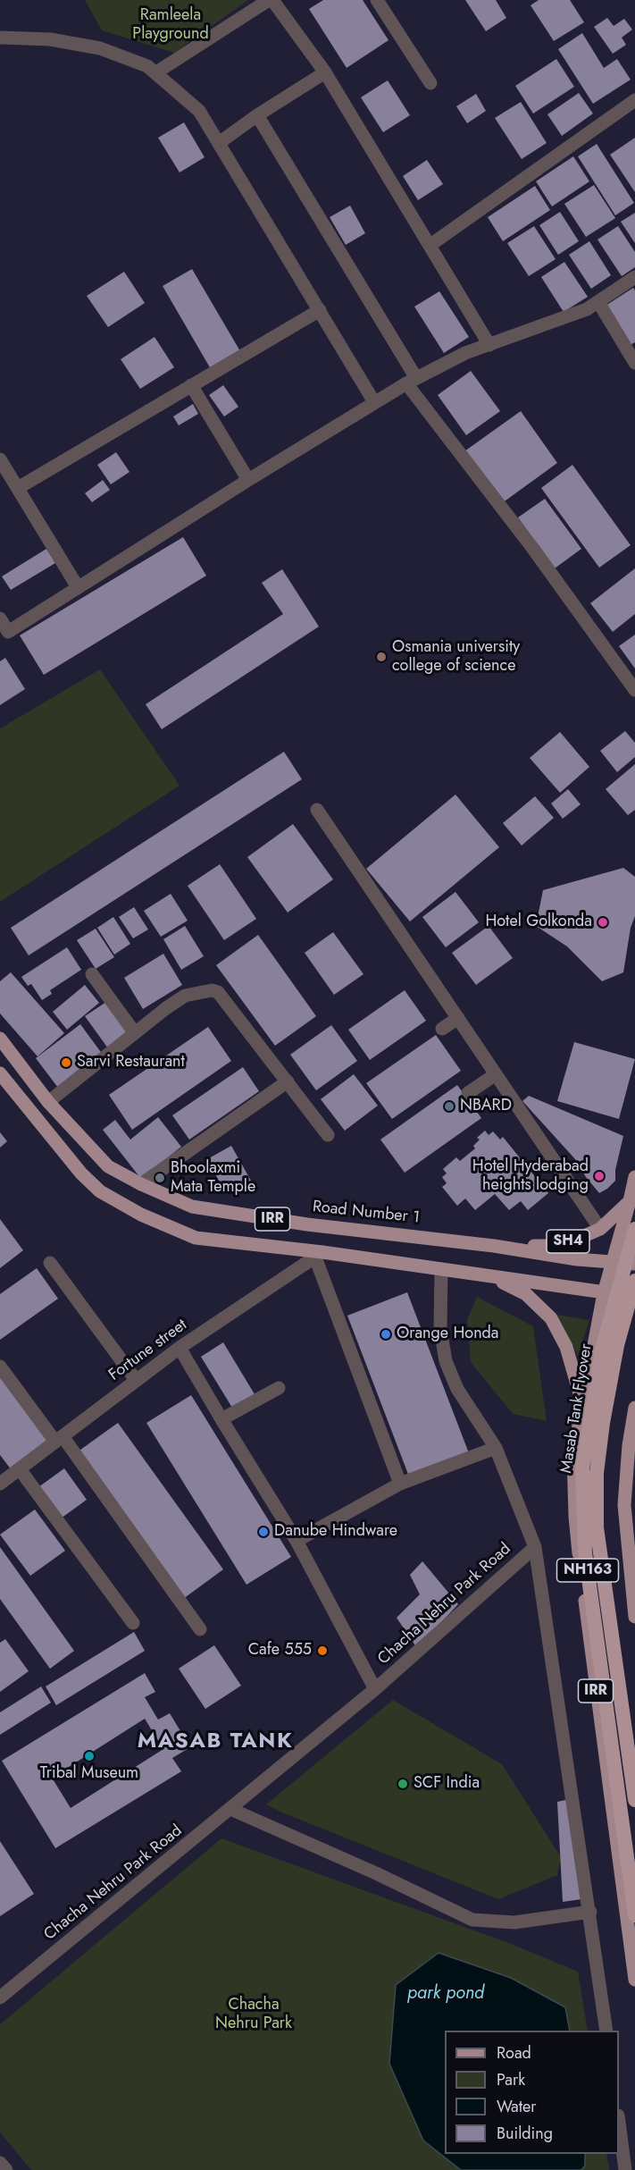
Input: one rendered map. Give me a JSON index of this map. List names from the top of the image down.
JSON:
{
  "streets": {
    "highway": ["Masab Tank Flyover", "NH163"],
    "main road": ["Road Number 1", "IRR", "SH4"],
    "street": ["Fortune street", "Chacha Nehru Park Road"]
  },
  "crossings": [
    ["Road Number 1", "SH4"],
    ["IRR", "Fortune street"]
  ],
  "districts": ["MASAB TANK"],
  "water": ["park pond"],
  "parks": ["Ramleela Playground", "Chacha Nehru Park"],
  "places": [
    "Osmania university college of science",
    "Hotel Golkonda",
    "Sarvi Restaurant",
    "NBARD",
    "Hotel Hyderabad heights lodging",
    "Bhoolaxmi Mata Temple",
    "Orange Honda",
    "Danube Hindware",
    "Cafe 555",
    "Tribal Museum",
    "SCF India"
  ],
  "legend": [
    "Road",
    "Park",
    "Water",
    "Building"
  ]
}
